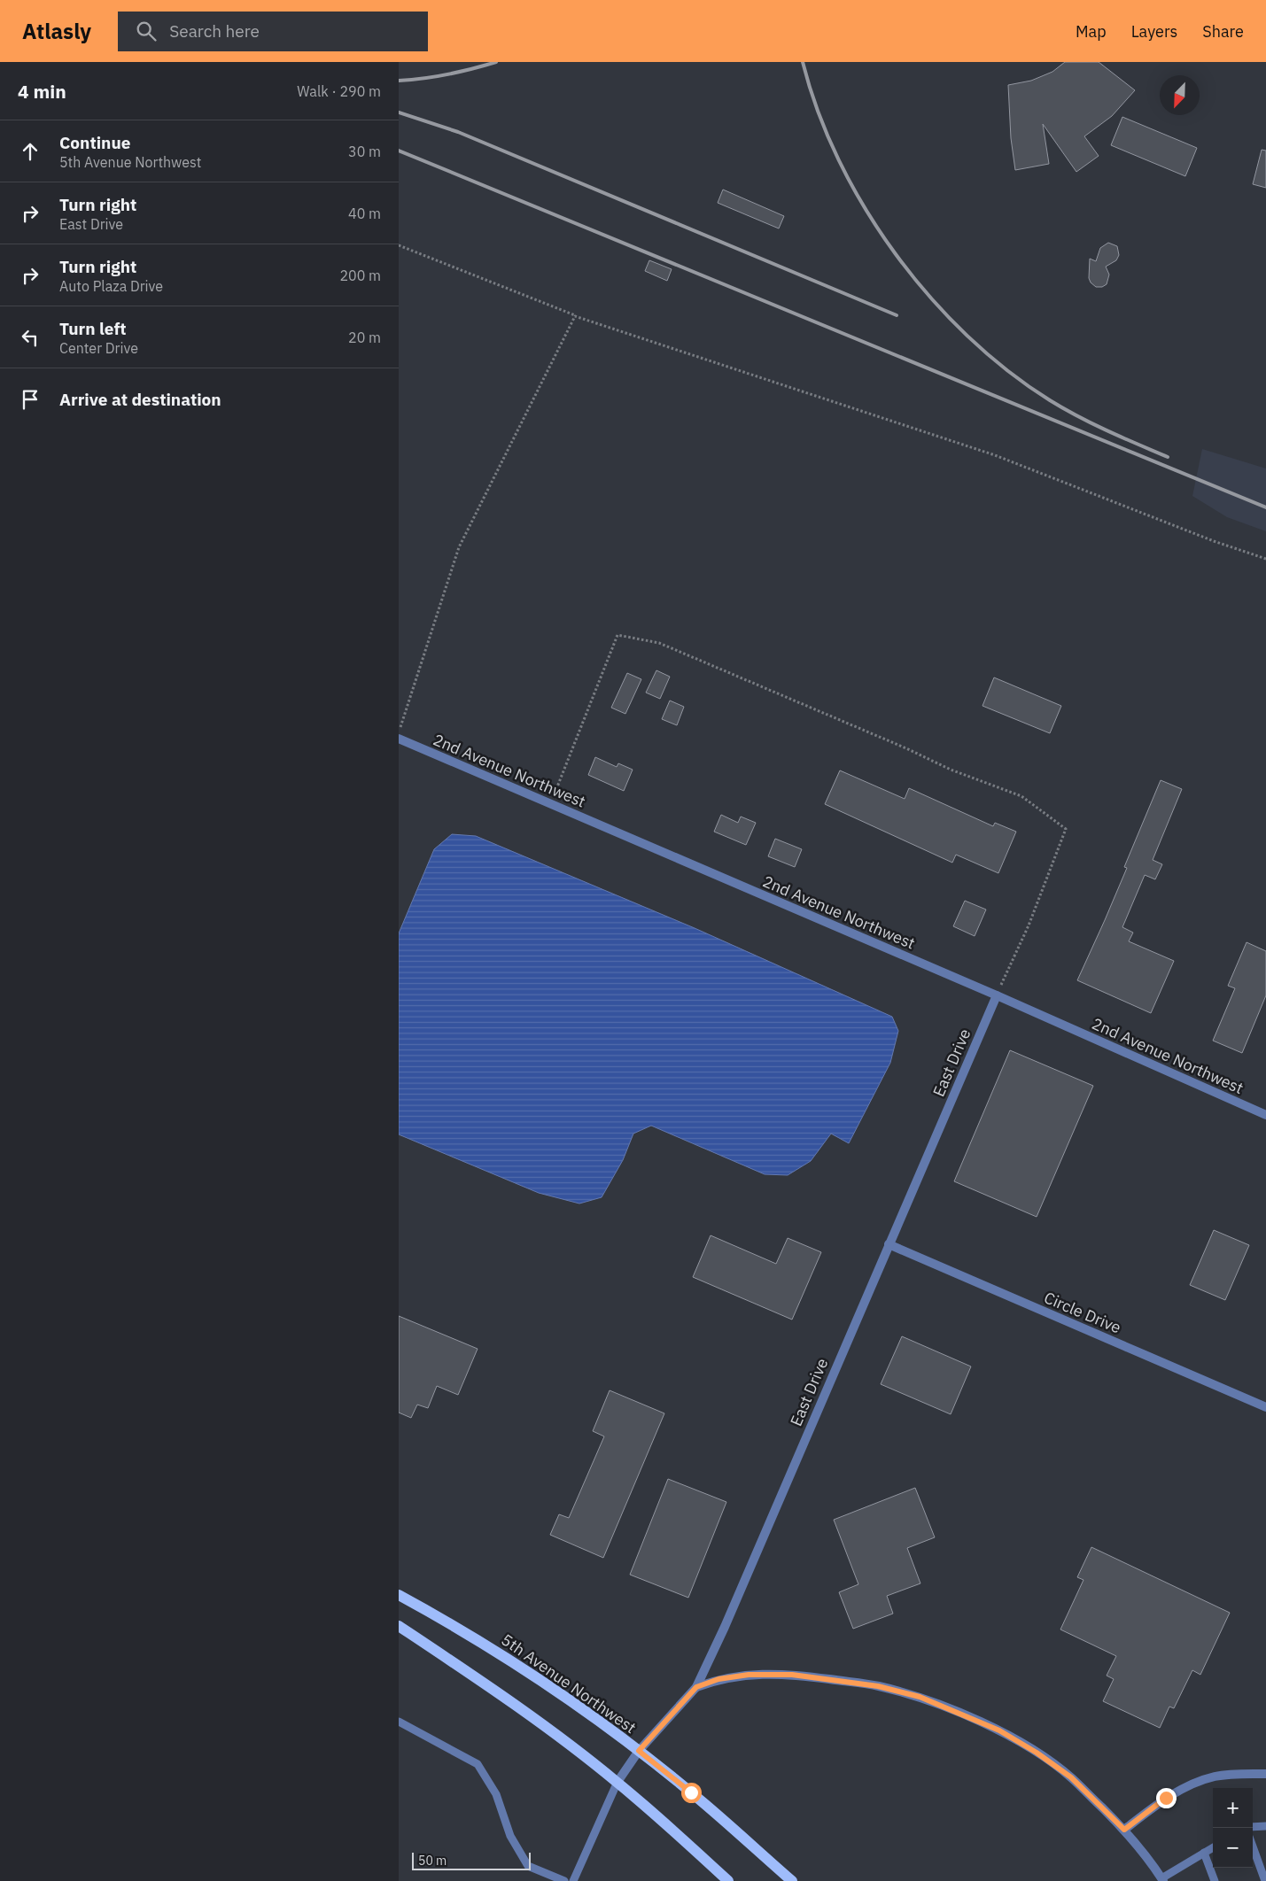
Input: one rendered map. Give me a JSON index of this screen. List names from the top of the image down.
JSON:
{
  "streets": {
    "main road": ["5th Avenue Northwest"],
    "street": ["2nd Avenue Northwest", "East Drive", "Circle Drive"]
  },
  "crossings": [
    ["2nd Avenue Northwest", "East Drive"],
    ["East Drive", "Circle Drive"],
    ["East Drive", "5th Avenue Northwest"]
  ],
  "scale_bar": "50 m",
  "north": "bottom left",
  "page": {
    "header": "Atlasly",
    "search": "Search here",
    "nav": ["Map", "Layers", "Share"],
    "heading": ["4 min", "Walk · 290 m"],
    "list": [
      ["Continue", "5th Avenue Northwest", "30 m"],
      ["Turn right", "East Drive", "40 m"],
      ["Turn right", "Auto Plaza Drive", "200 m"],
      ["Turn left", "Center Drive", "20 m"],
      "Arrive at destination"
    ],
    "map_buttons": ["+", "−"],
    "scale": "50 m"
  }
}
